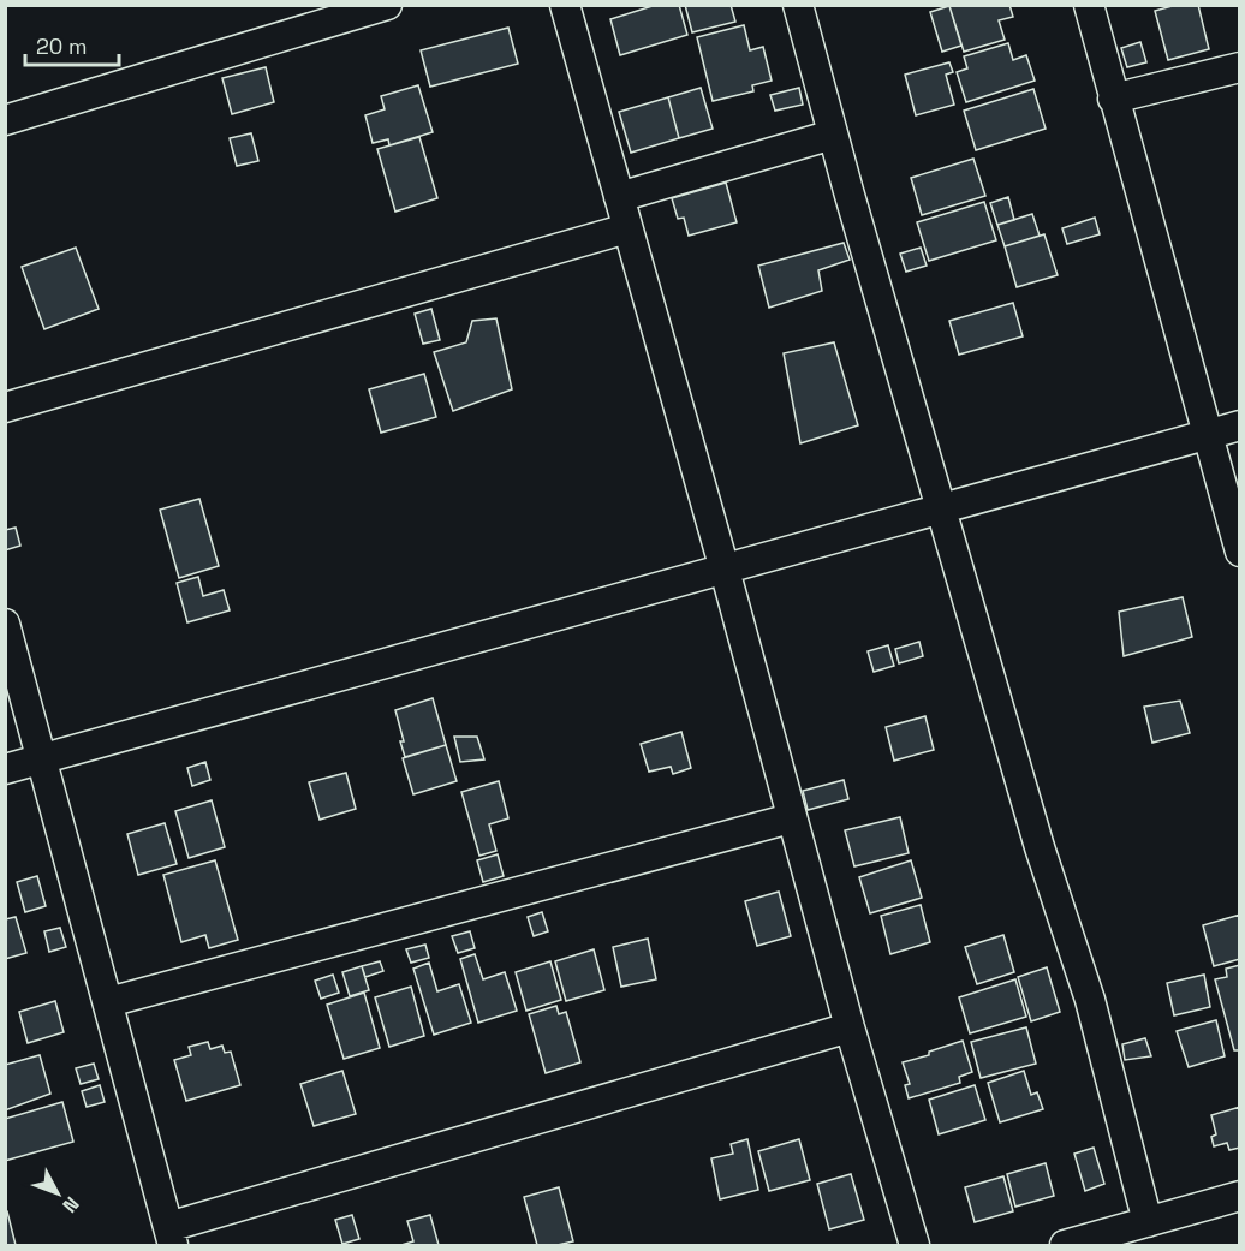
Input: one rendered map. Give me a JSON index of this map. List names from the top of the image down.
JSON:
{
  "scale_bar": "20 m",
  "north": "bottom right"
}
